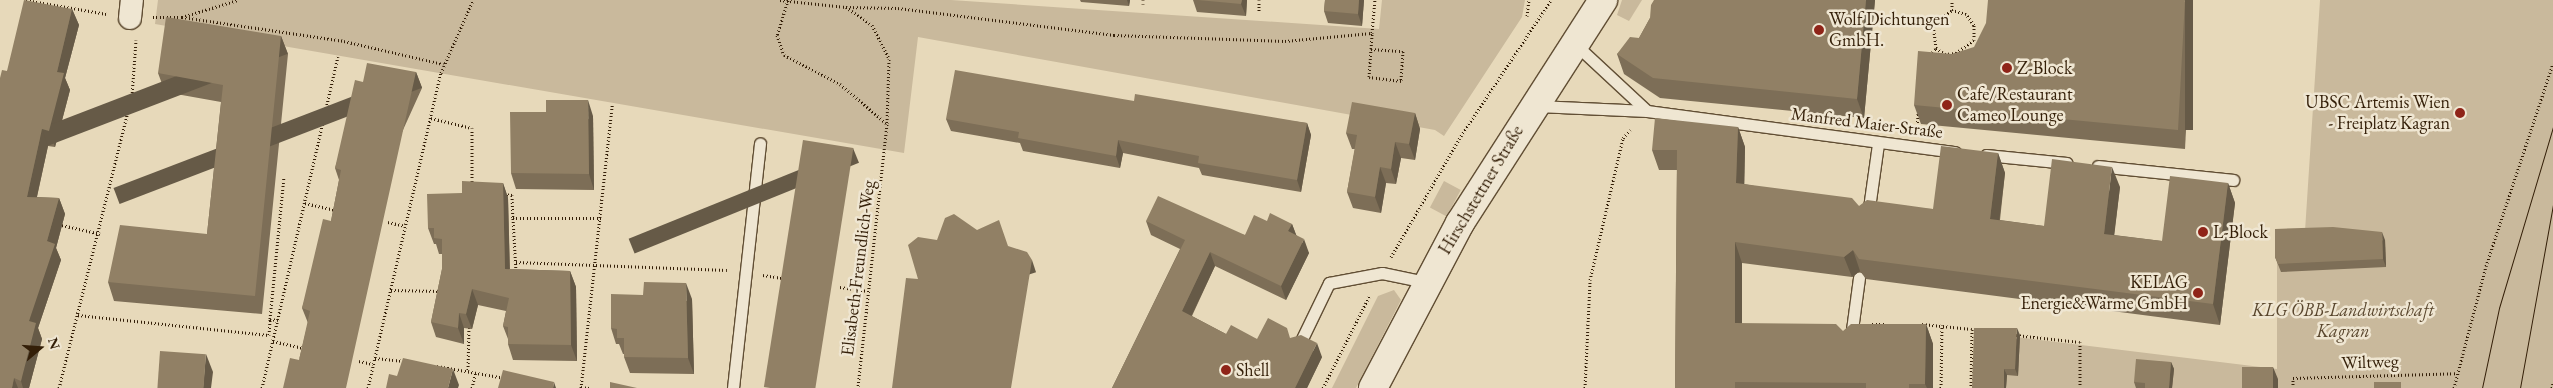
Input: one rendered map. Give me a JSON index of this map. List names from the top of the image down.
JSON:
{
  "streets": {
    "main road": ["Hirschstettner Straße"],
    "lane": ["Manfred Maier-Straße"],
    "path": ["Elisabeth-Freundlich-Weg", "Wiltweg"]
  },
  "crossings": [
    ["Manfred Maier-Straße", "Hirschstettner Straße"]
  ],
  "parks": ["KLG ÖBB-Landwirtschaft Kagran"],
  "places": [
    "Wolf Dichtungen GmbH.",
    "Z-Block",
    "Cafe/Restaurant Cameo Lounge",
    "UBSC Artemis Wien - Freiplatz Kagran",
    "L-Block",
    "KELAG Energie&Wärme GmbH",
    "Shell"
  ],
  "north": "right"
}
